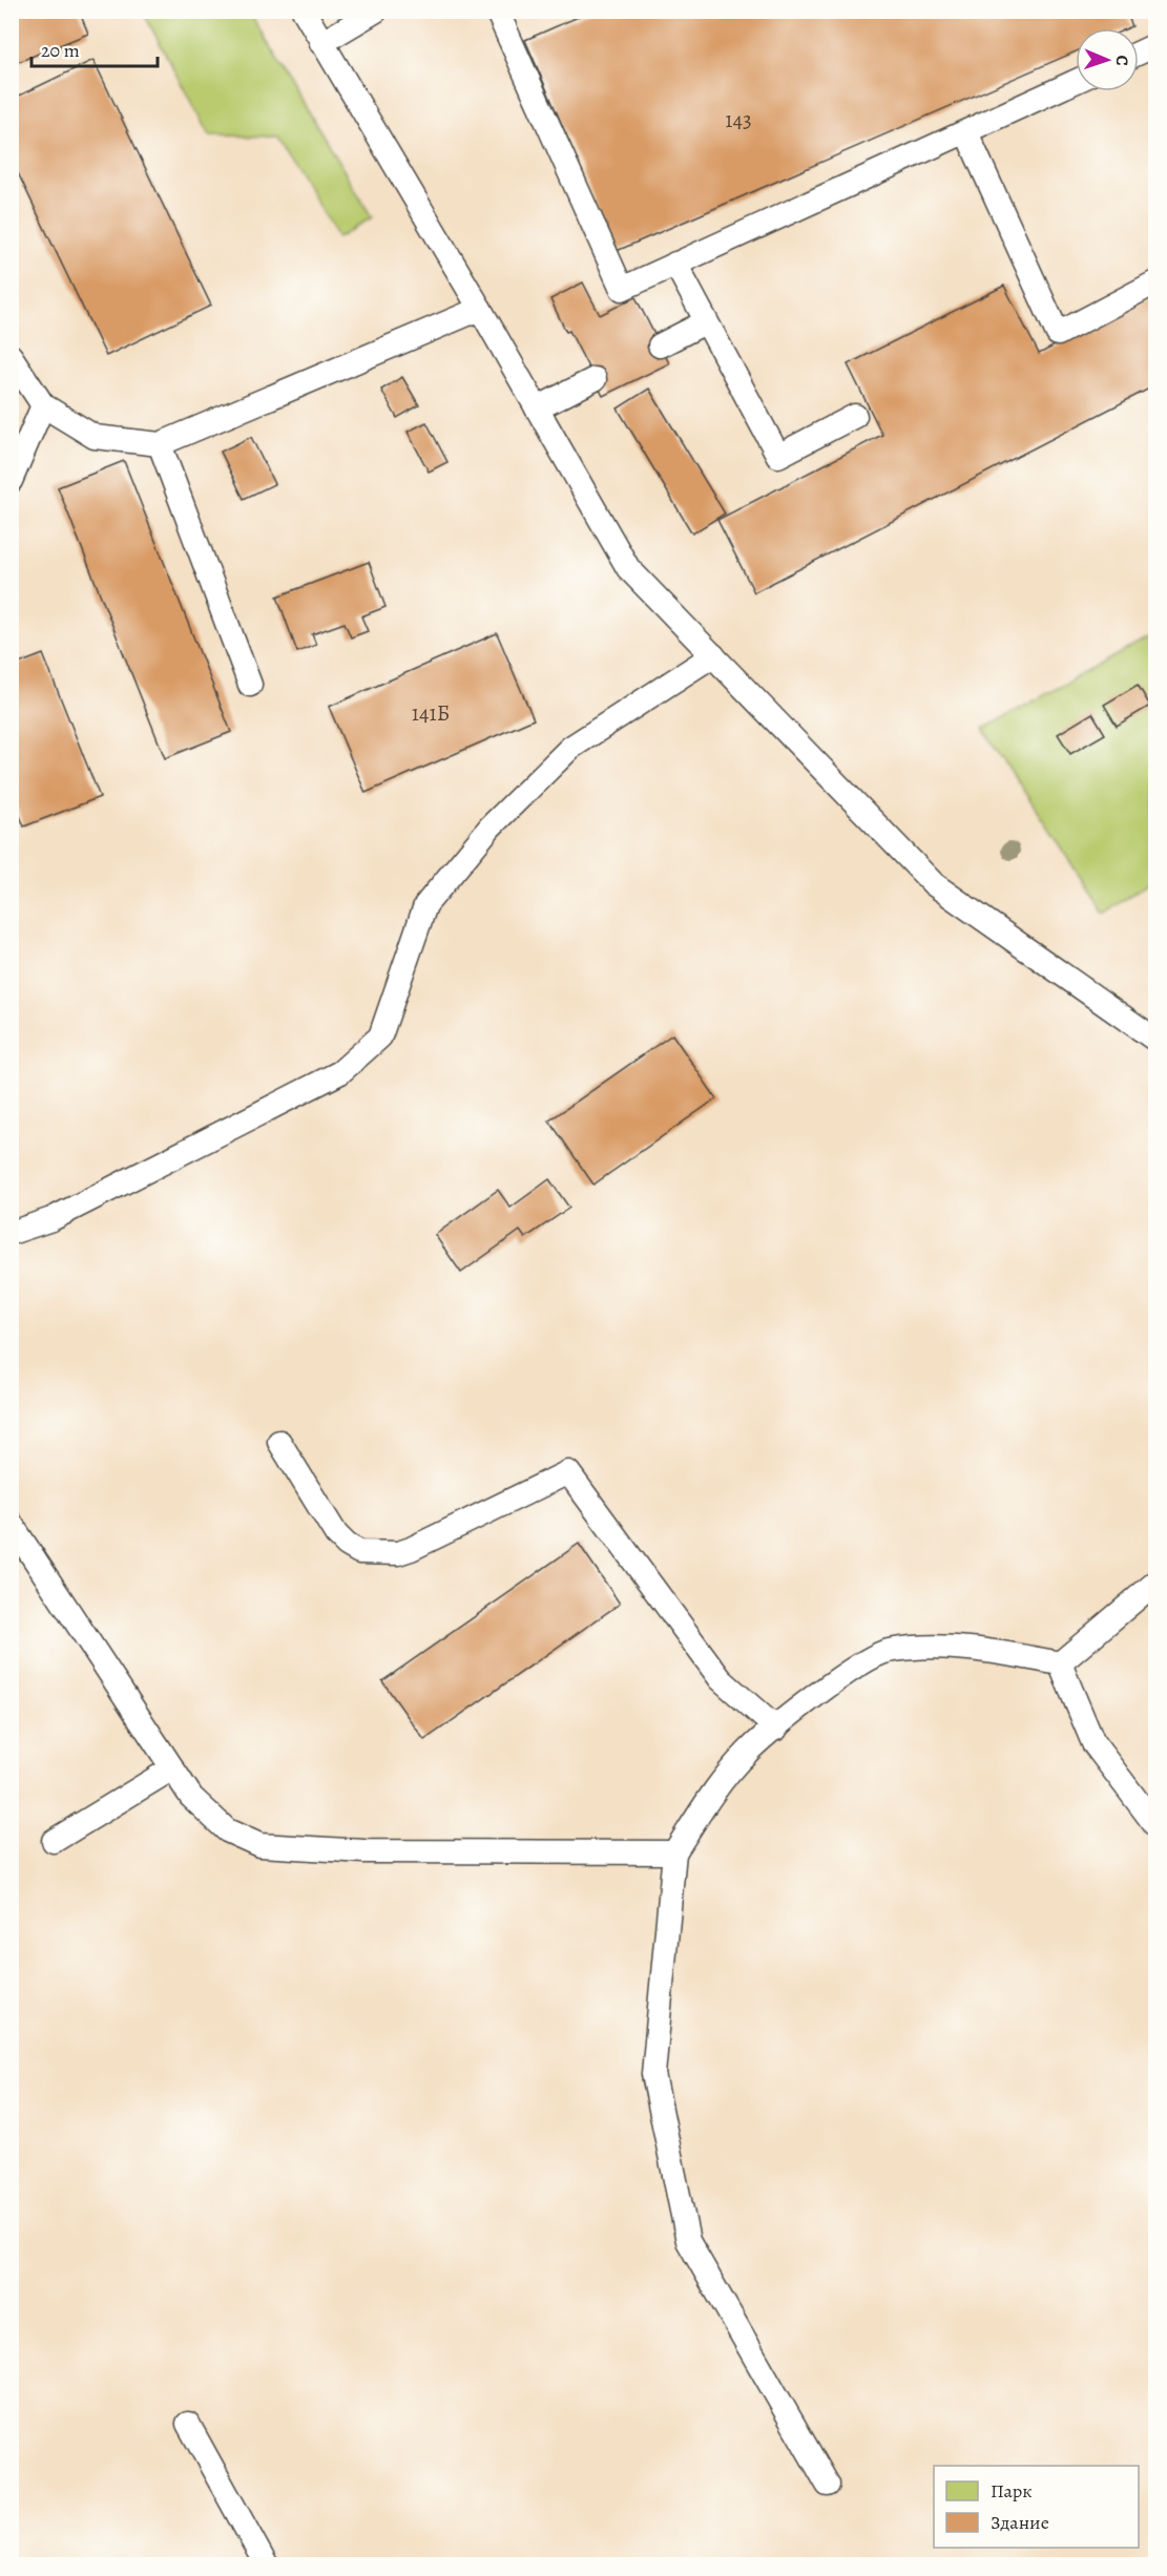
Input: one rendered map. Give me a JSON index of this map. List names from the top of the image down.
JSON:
{
  "house_numbers": ["143", "141Б"],
  "legend": ["Парк", "Здание"],
  "scale_bar": "20 m",
  "north": "right"
}
